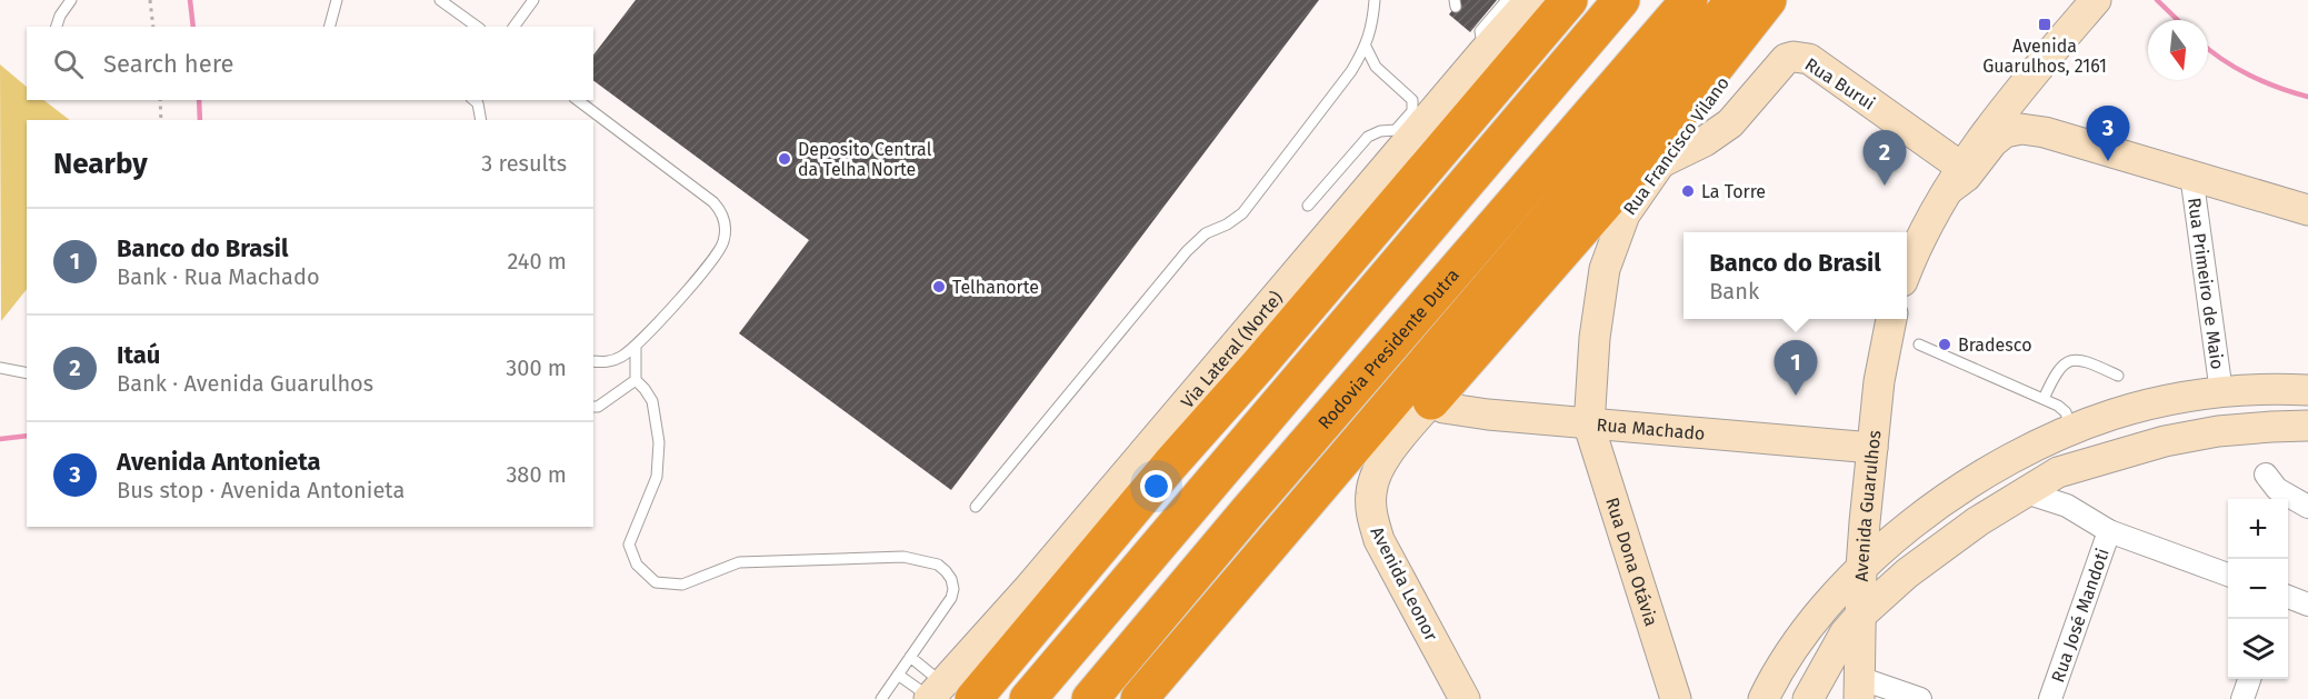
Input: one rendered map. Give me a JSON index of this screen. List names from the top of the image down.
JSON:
{
  "streets": {
    "highway": ["Rodovia Presidente Dutra"],
    "main road": [
      "Rua Burui",
      "Rua Francisco Vilano",
      "Via Lateral (Norte)",
      "Rua Machado",
      "Avenida Guarulhos",
      "Rua Dona Otávia",
      "Avenida Leonor"
    ],
    "street": ["Rua Primeiro de Maio", "Rua José Mandoti"]
  },
  "crossings": [
    ["Rua Burui", "Rua Francisco Vilano"],
    ["Rua Francisco Vilano", "Rua Machado"],
    ["Rua Francisco Vilano", "Rua Dona Otávia"],
    ["Rua Machado", "Avenida Guarulhos"],
    ["Rua Machado", "Rua Dona Otávia"],
    ["Rua Machado", "Avenida Leonor"]
  ],
  "places": {
    "transit": ["Avenida Guarulhos, 2161"],
    "other": [
      "Deposito Central da Telha Norte",
      "La Torre",
      "Telhanorte",
      "Bradesco"
    ]
  },
  "north": "bottom",
  "page": {
    "search": "Search here",
    "pins": ["3", "2", "1"],
    "heading": ["Nearby", "3 results"],
    "list": [
      {
        "mark": "1",
        "name": "Banco do Brasil",
        "note": "Bank · Rua Machado",
        "value": "240 m"
      },
      {
        "mark": "2",
        "name": "Itaú",
        "note": "Bank · Avenida Guarulhos",
        "value": "300 m"
      },
      {
        "mark": "3",
        "name": "Avenida Antonieta",
        "note": "Bus stop · Avenida Antonieta",
        "value": "380 m"
      }
    ],
    "popup": ["Banco do Brasil", "Bank"],
    "map_buttons": ["+", "−"]
  }
}
